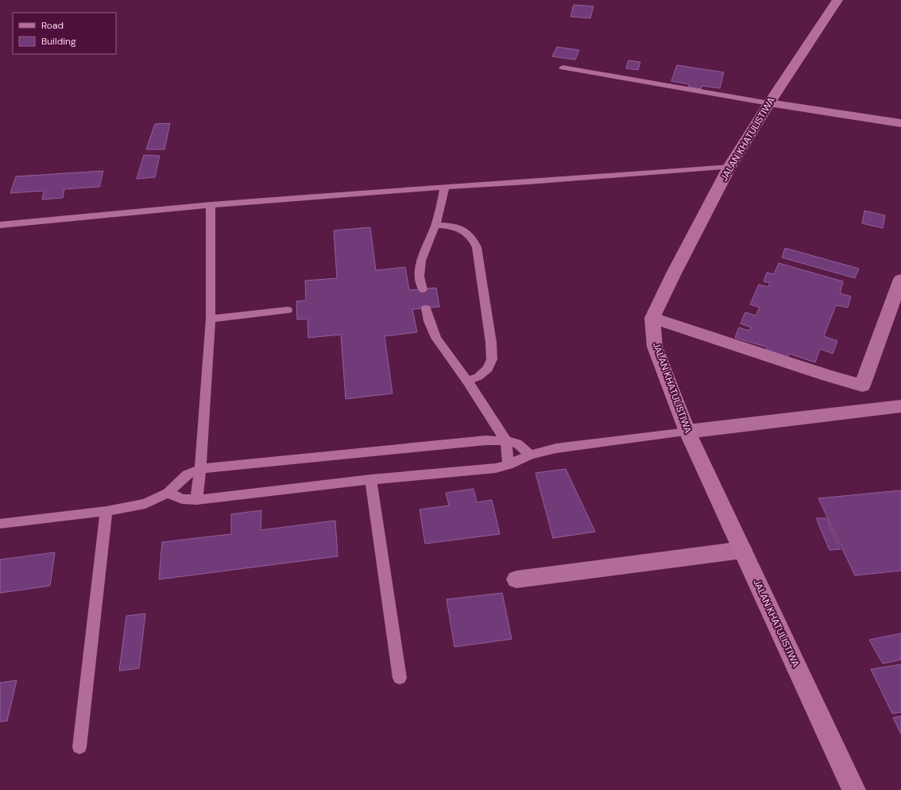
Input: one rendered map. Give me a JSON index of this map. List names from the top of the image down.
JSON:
{
  "streets": {
    "street": ["JALAN KHATULISTIWA"]
  },
  "legend": ["Road", "Building"]
}
